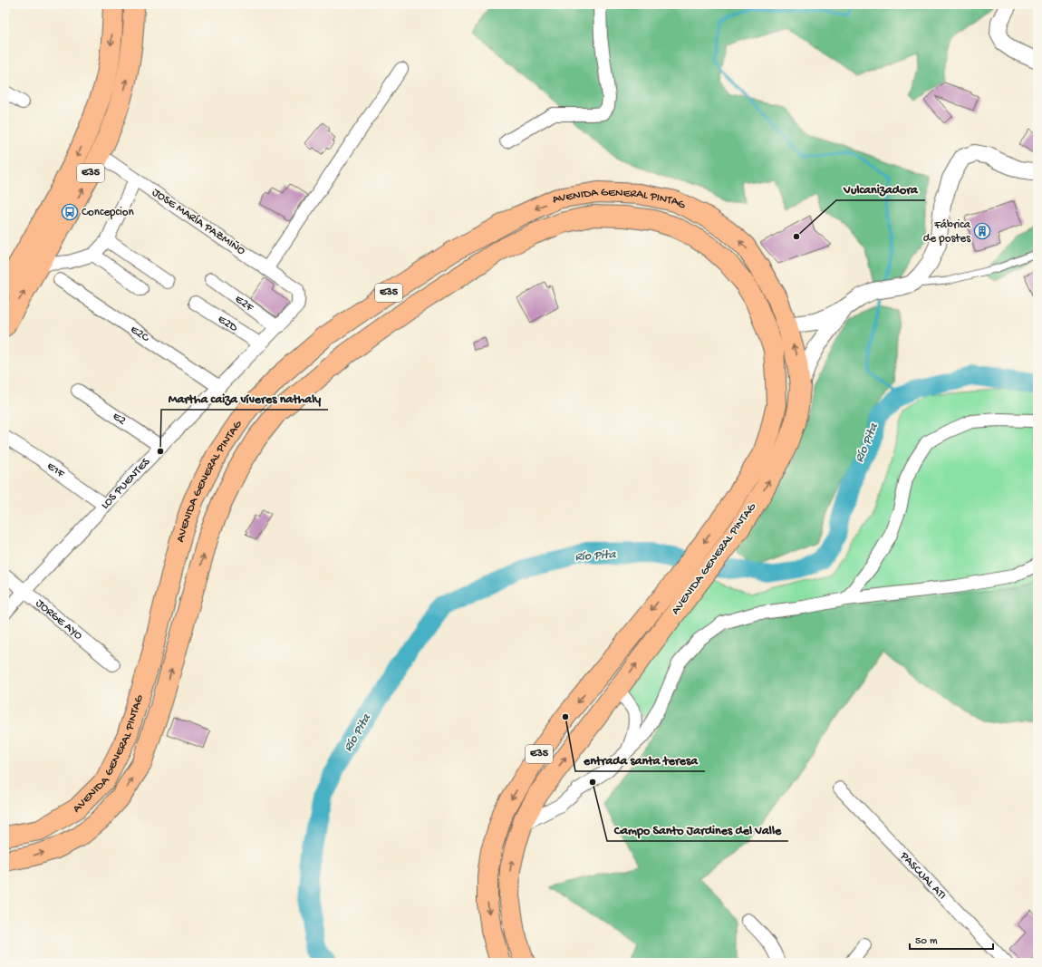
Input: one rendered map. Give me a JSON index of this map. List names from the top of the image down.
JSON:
{
  "streets": {
    "highway": ["E35", "AVENIDA GENERAL PINTAG"],
    "street": [
      "JOSE MARÍA PAZMIÑO",
      "E2F",
      "E2D",
      "E2C",
      "E2",
      "E1F",
      "LOS PUENTES",
      "JORGE AYO",
      "PASCUAL ATI"
    ]
  },
  "crossings": [
    ["E35", "JOSE MARÍA PAZMIÑO"],
    ["JOSE MARÍA PAZMIÑO", "LOS PUENTES"],
    ["E2F", "LOS PUENTES"],
    ["E2D", "LOS PUENTES"],
    ["E2C", "LOS PUENTES"],
    ["E2", "LOS PUENTES"],
    ["E1F", "LOS PUENTES"],
    ["LOS PUENTES", "JORGE AYO"]
  ],
  "water": ["Río Pita"],
  "places": {
    "bus stop": ["Concepcion"],
    "building": ["Fábrica de postes"],
    "other": [
      "Vulcanizadora",
      "Martha caiza víveres nathaly",
      "entrada santa teresa",
      "Campo Santo Jardines del Valle"
    ]
  },
  "scale_bar": "50 m"
}
